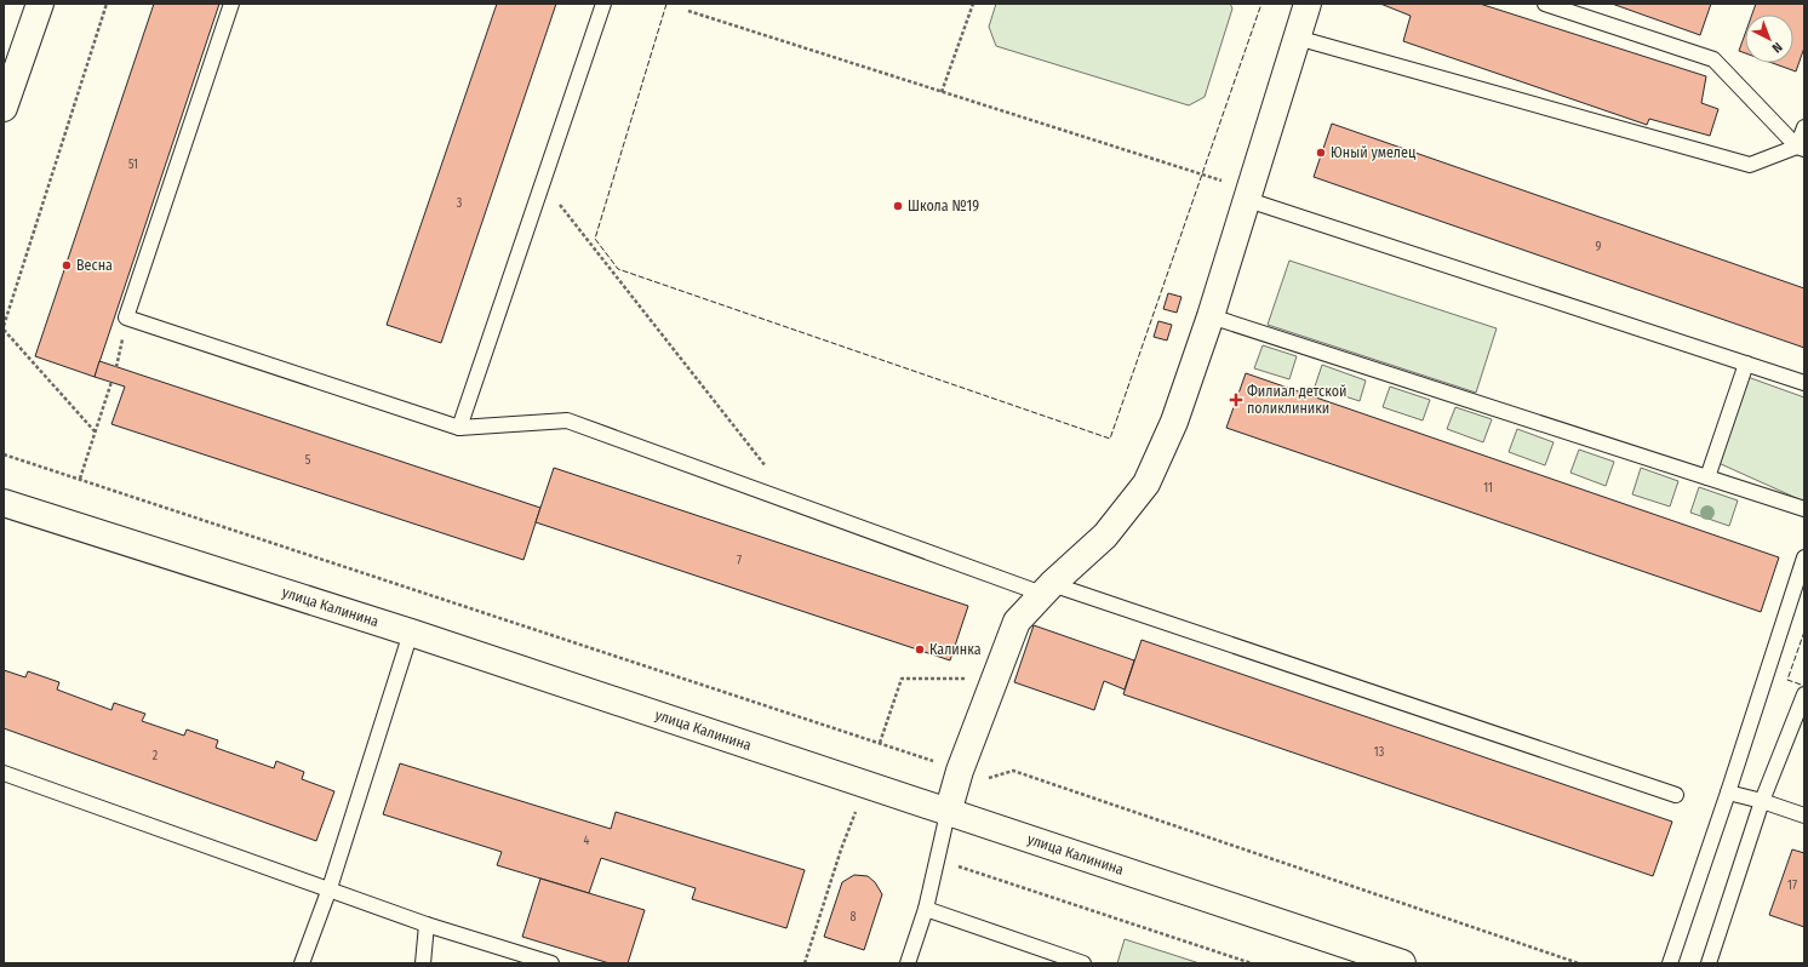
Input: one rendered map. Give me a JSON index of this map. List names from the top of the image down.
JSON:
{
  "streets": {
    "main road": ["улица Калинина"]
  },
  "places": {
    "other": [
      "Юный умелец",
      "Школа №19",
      "Весна",
      "Калинка"
    ],
    "health": ["Филиал детской поликлиники"]
  },
  "house_numbers": [
    "51",
    "3",
    "9",
    "5",
    "11",
    "7",
    "13",
    "2",
    "4",
    "17",
    "8"
  ],
  "north": "bottom right"
}
